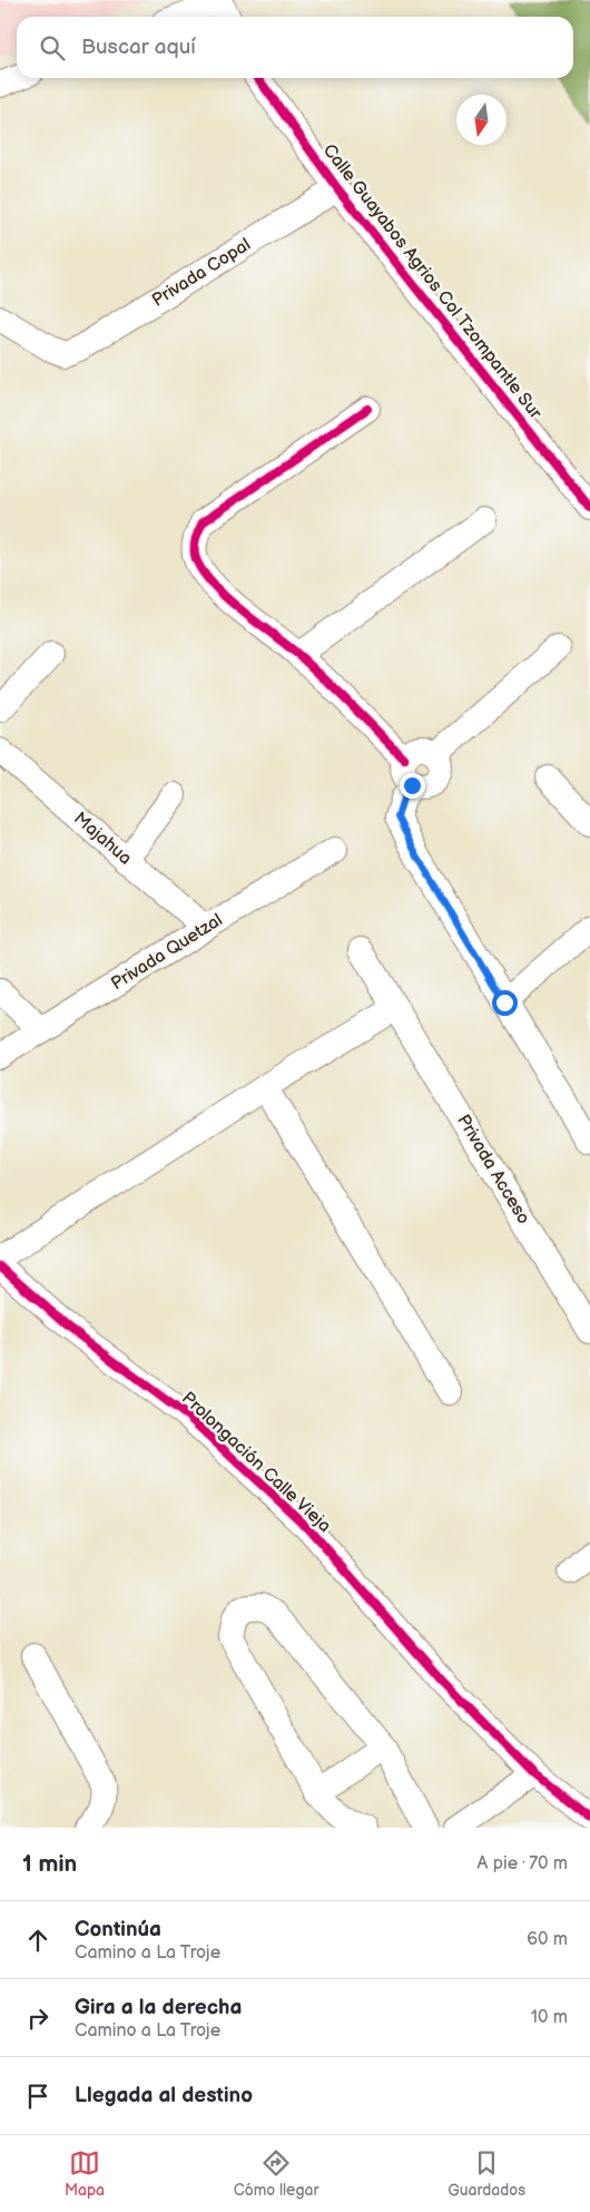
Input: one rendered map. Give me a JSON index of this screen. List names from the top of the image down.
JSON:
{
  "streets": {
    "street": [
      "Privada Copal",
      "Calle Guayabos Agrios Col Tzompantle Sur",
      "Majahua",
      "Privada Quetzal",
      "Privada Acceso",
      "Prolongación Calle Vieja"
    ]
  },
  "crossings": [
    ["Privada Copal", "Calle Guayabos Agrios Col Tzompantle Sur"],
    ["Majahua", "Privada Quetzal"]
  ],
  "north": "bottom",
  "page": {
    "search": "Buscar aquí",
    "heading": ["1 min", "A pie · 70 m"],
    "list": [
      ["Continúa", "Camino a La Troje", "60 m"],
      ["Gira a la derecha", "Camino a La Troje", "10 m"],
      "Llegada al destino"
    ],
    "nav": ["Mapa", "Cómo llegar", "Guardados"]
  }
}
